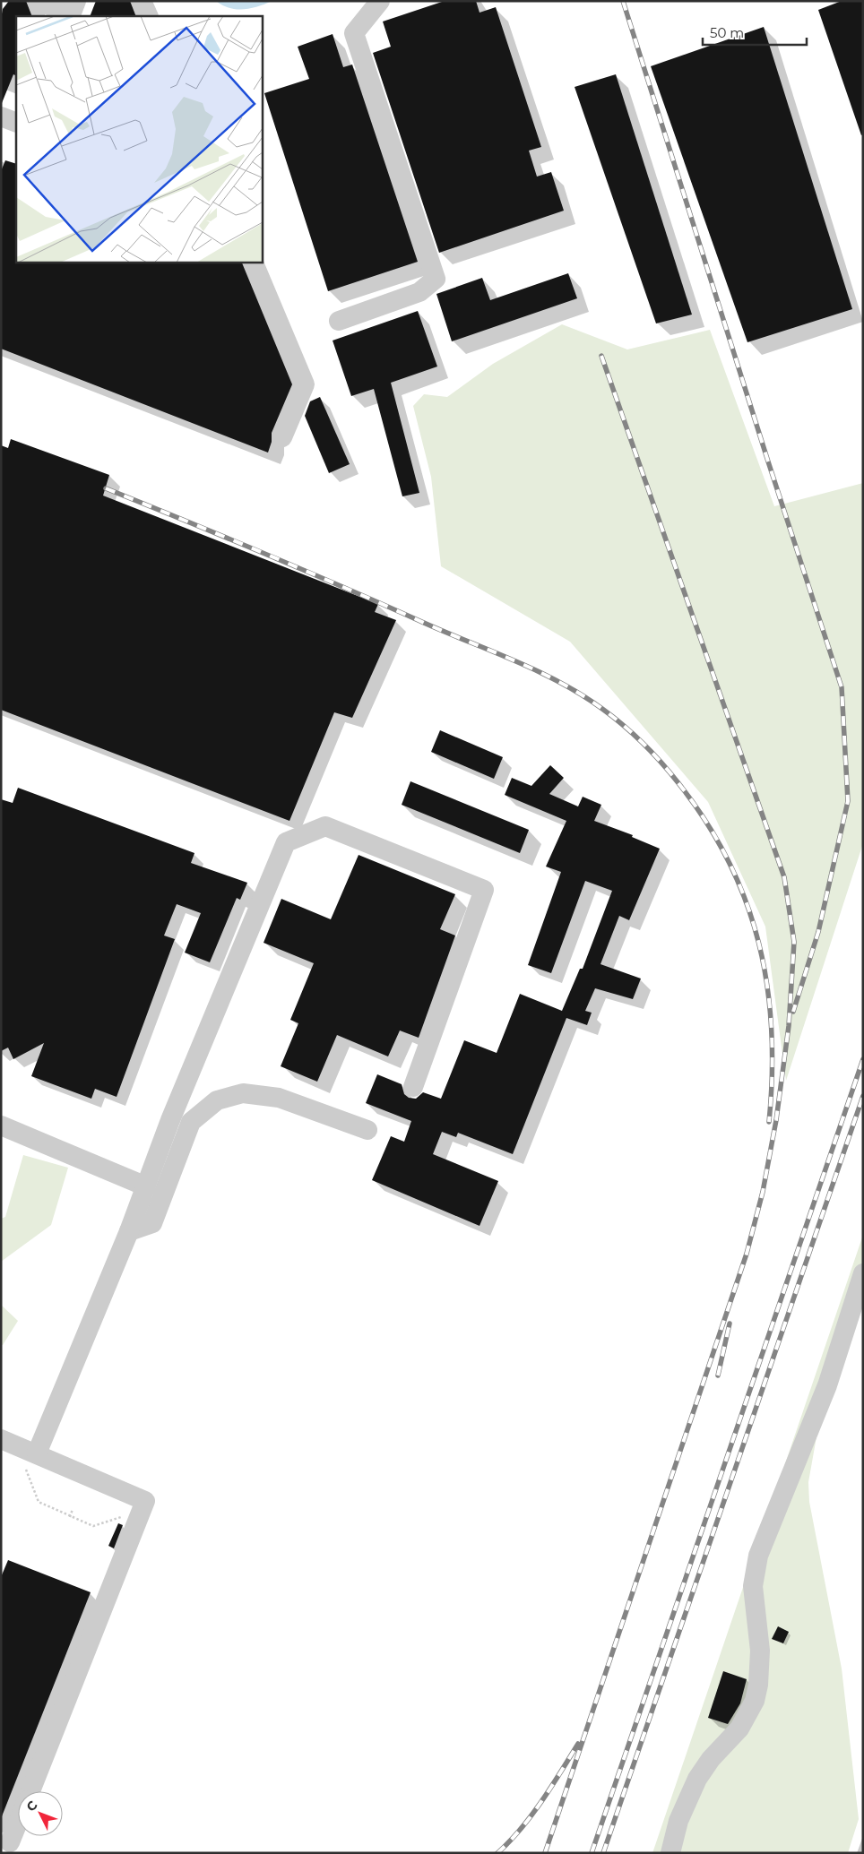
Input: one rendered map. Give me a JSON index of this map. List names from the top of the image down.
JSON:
{
  "scale_bar": "50 m",
  "north": "top left"
}
